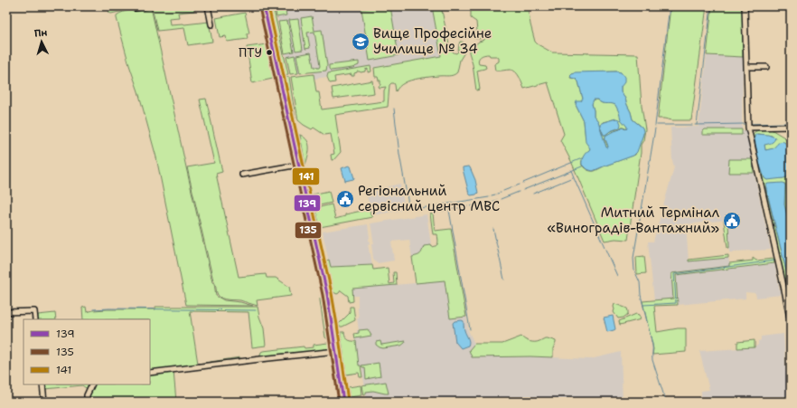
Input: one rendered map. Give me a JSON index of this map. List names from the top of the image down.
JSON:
{
  "places": {
    "school or university": ["Вище Професійне Училище № 34"],
    "other": ["ПТУ"],
    "public building": ["Регіональний сервісний центр МВС", "Митний Термінал «Виноградів-Вантажний»"]
  },
  "lines": ["transit line 139", "transit line 141", "transit line 135"],
  "legend": ["139", "135", "141"],
  "north": "top"
}
